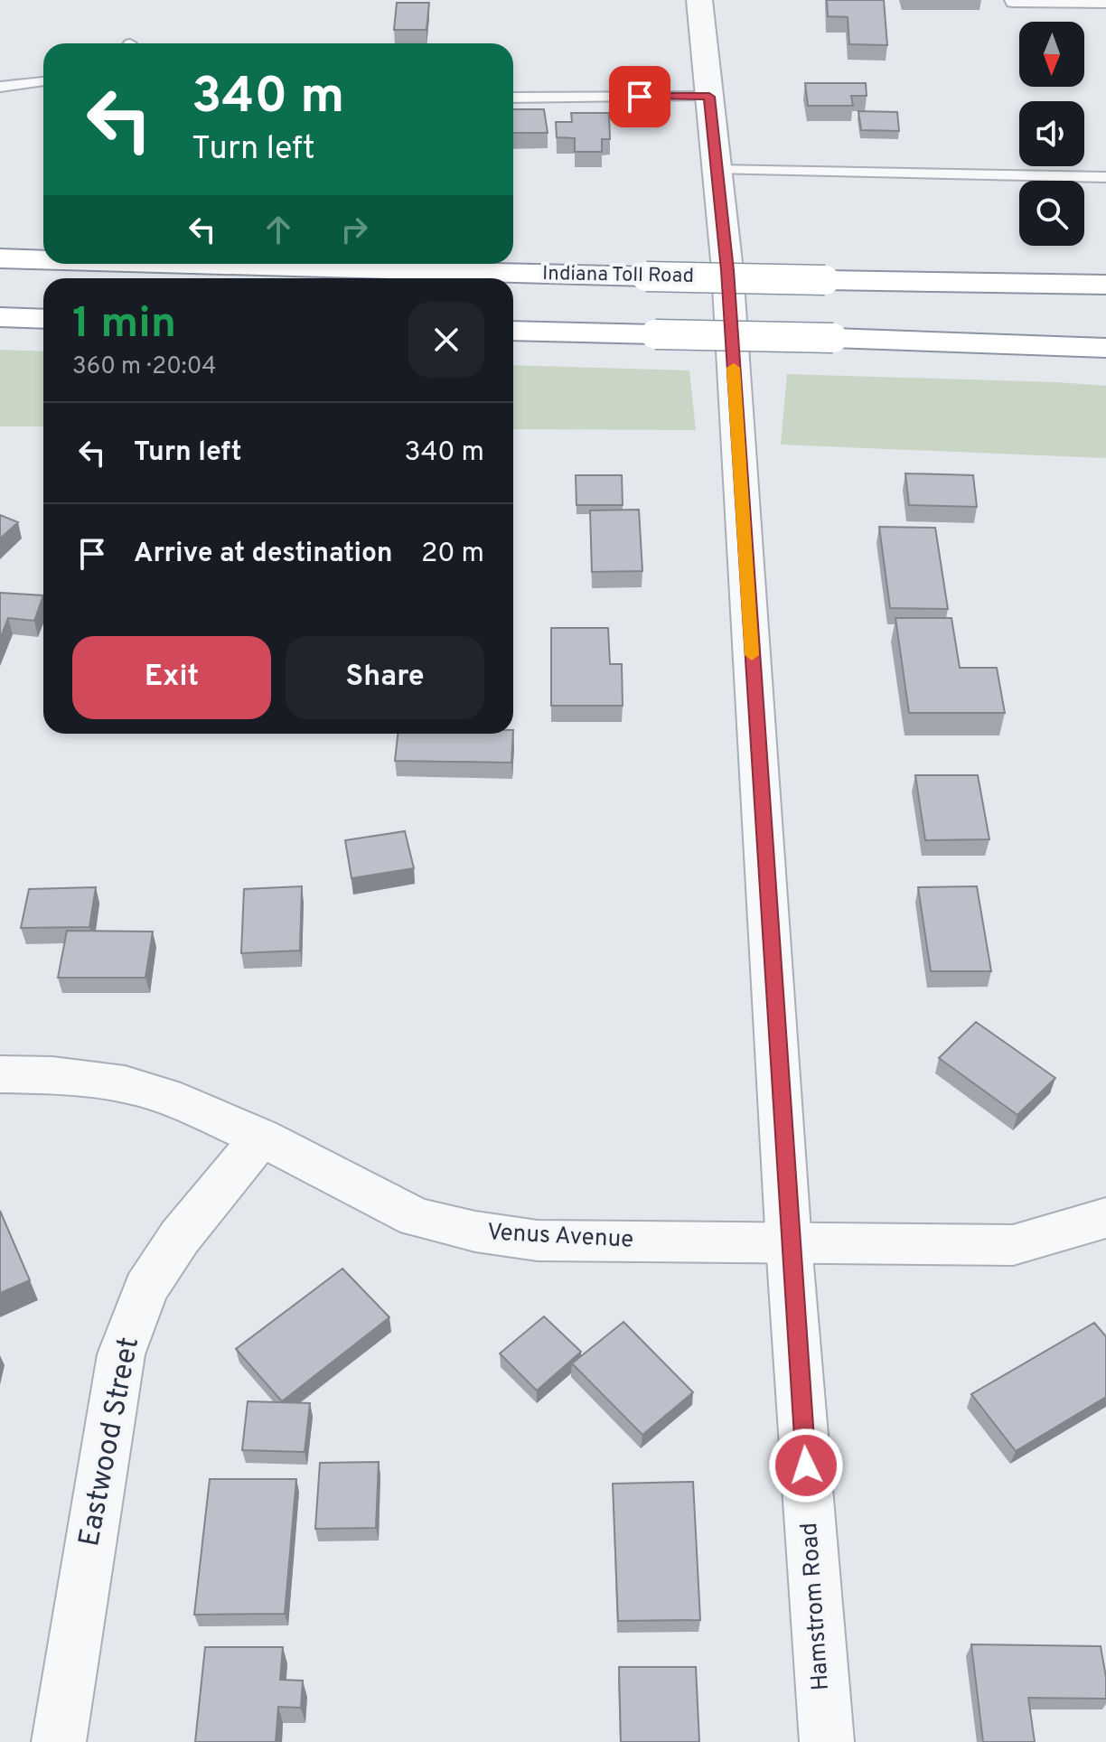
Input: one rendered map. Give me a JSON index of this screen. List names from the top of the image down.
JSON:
{
  "streets": {
    "highway": ["Indiana Toll Road"],
    "street": ["Venus Avenue", "Eastwood Street", "Hamstrom Road"]
  },
  "crossings": [
    ["Venus Avenue", "Eastwood Street"],
    ["Venus Avenue", "Hamstrom Road"]
  ],
  "north": "bottom",
  "page": {
    "turn": ["340 m", "Turn left"],
    "heading": ["1 min", "360 m · 20:04"],
    "list": [
      {
        "name": "Turn left",
        "value": "340 m"
      },
      {
        "name": "Arrive at destination",
        "value": "20 m"
      }
    ],
    "buttons": ["Exit", "Share"]
  }
}
